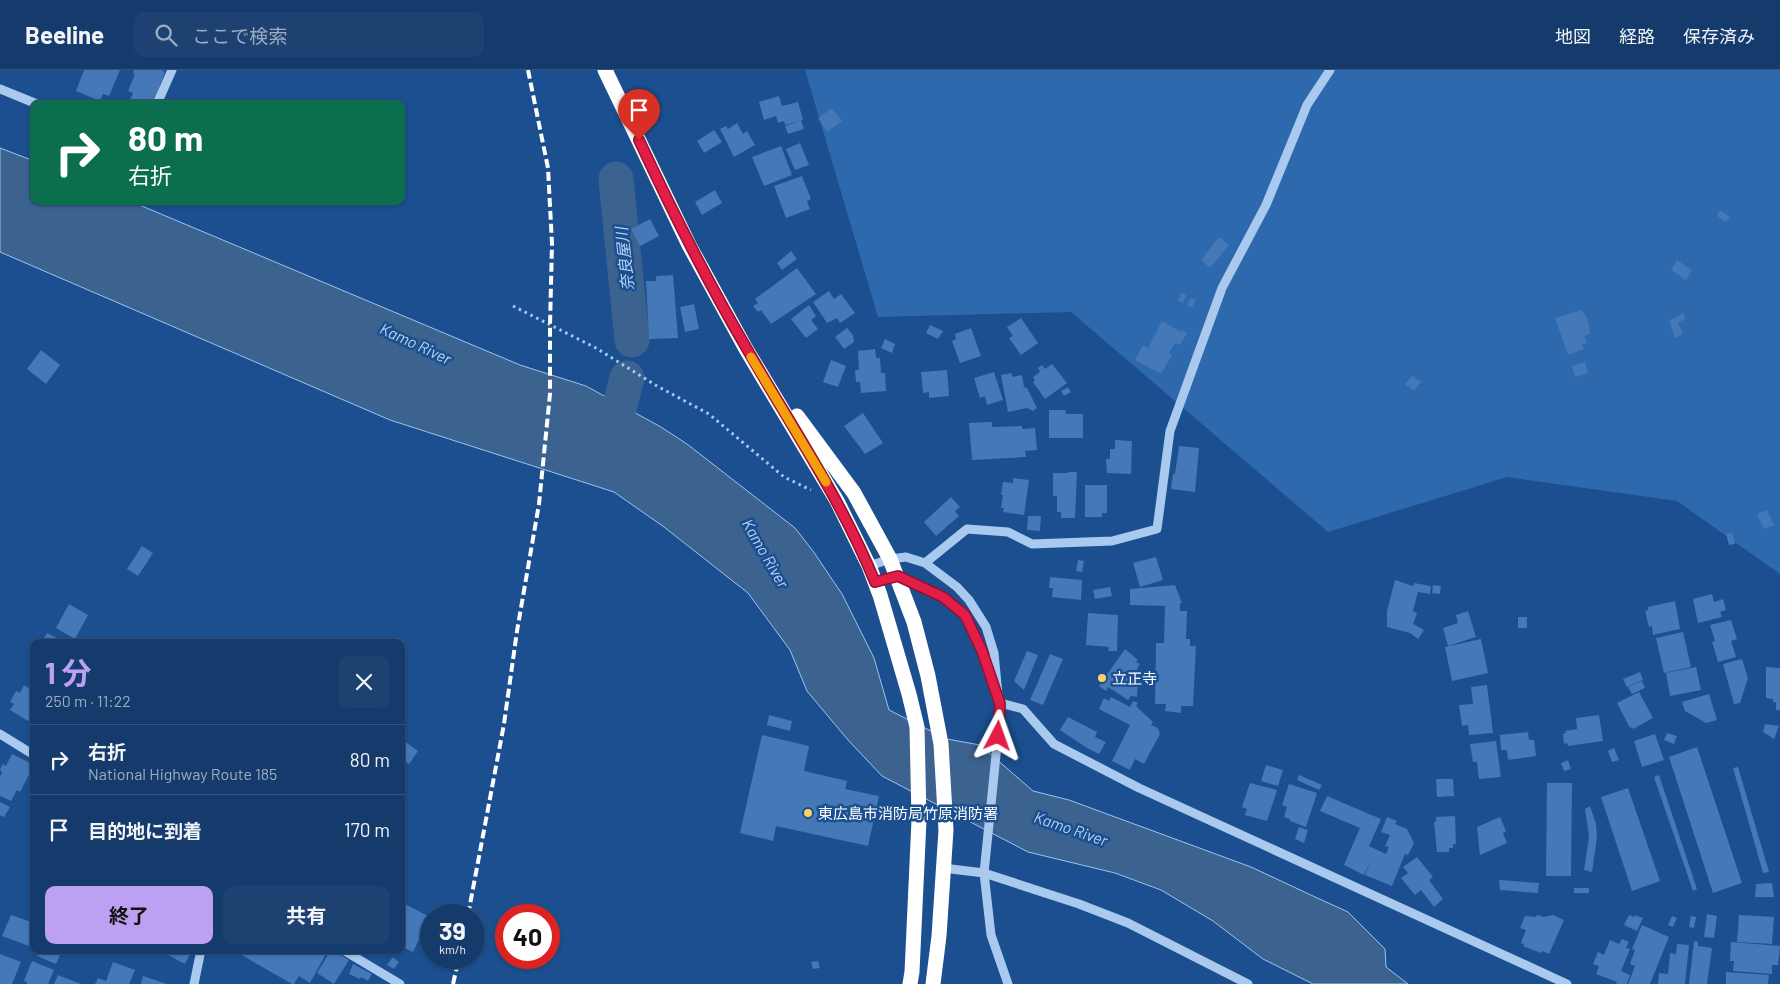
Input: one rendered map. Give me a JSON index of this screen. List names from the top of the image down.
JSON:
{
  "water": ["奈良屋川", "Kamo River"],
  "places": ["立正寺", "東広島市消防局竹原消防署"],
  "page": {
    "header": "Beeline",
    "search": "ここで検索",
    "nav": ["地図", "経路", "保存済み"],
    "turn": ["80 m", "右折"],
    "heading": ["1 分", "250 m · 11:22"],
    "list": [
      {
        "name": "右折",
        "note": "National Highway Route 185",
        "value": "80 m"
      },
      {
        "name": "目的地に到着",
        "value": "170 m"
      }
    ],
    "buttons": ["終了", "共有"],
    "speed": "39 km/h",
    "limit": "40"
  }
}
